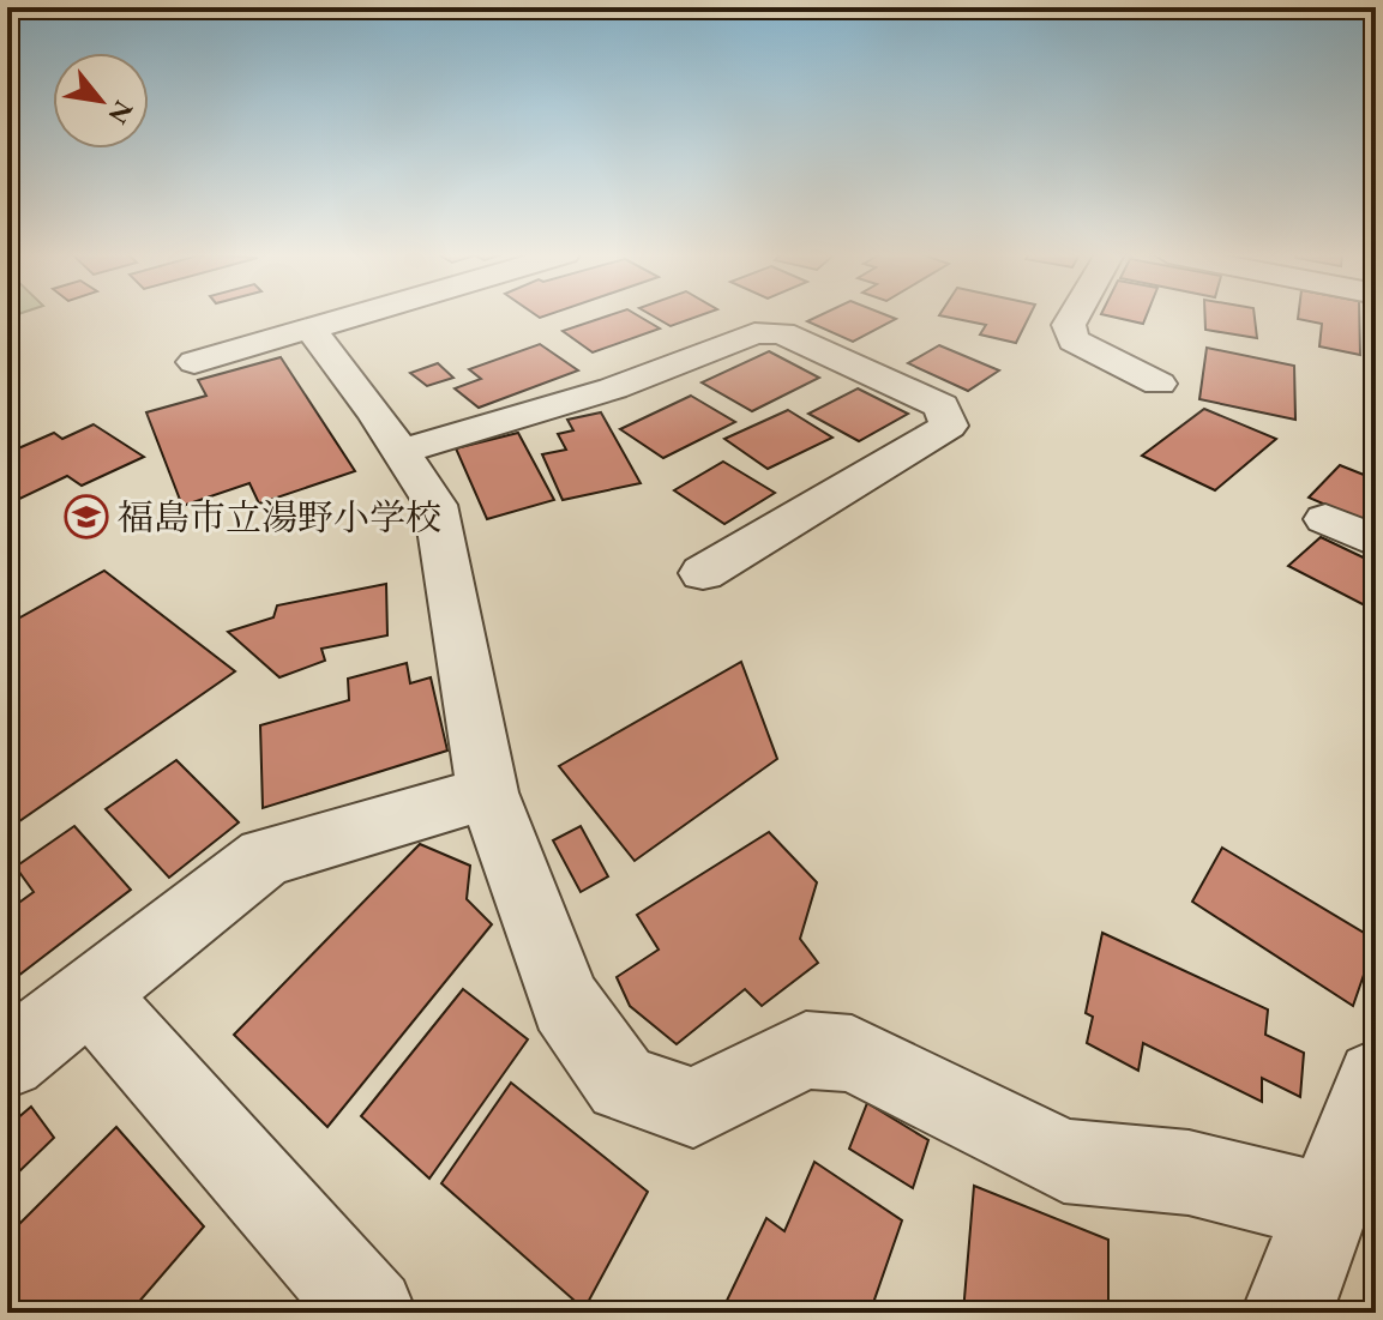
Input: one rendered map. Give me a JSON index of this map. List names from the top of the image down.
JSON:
{
  "places": {
    "school or university": ["福島市立湯野小学校"]
  },
  "north": "bottom right"
}
